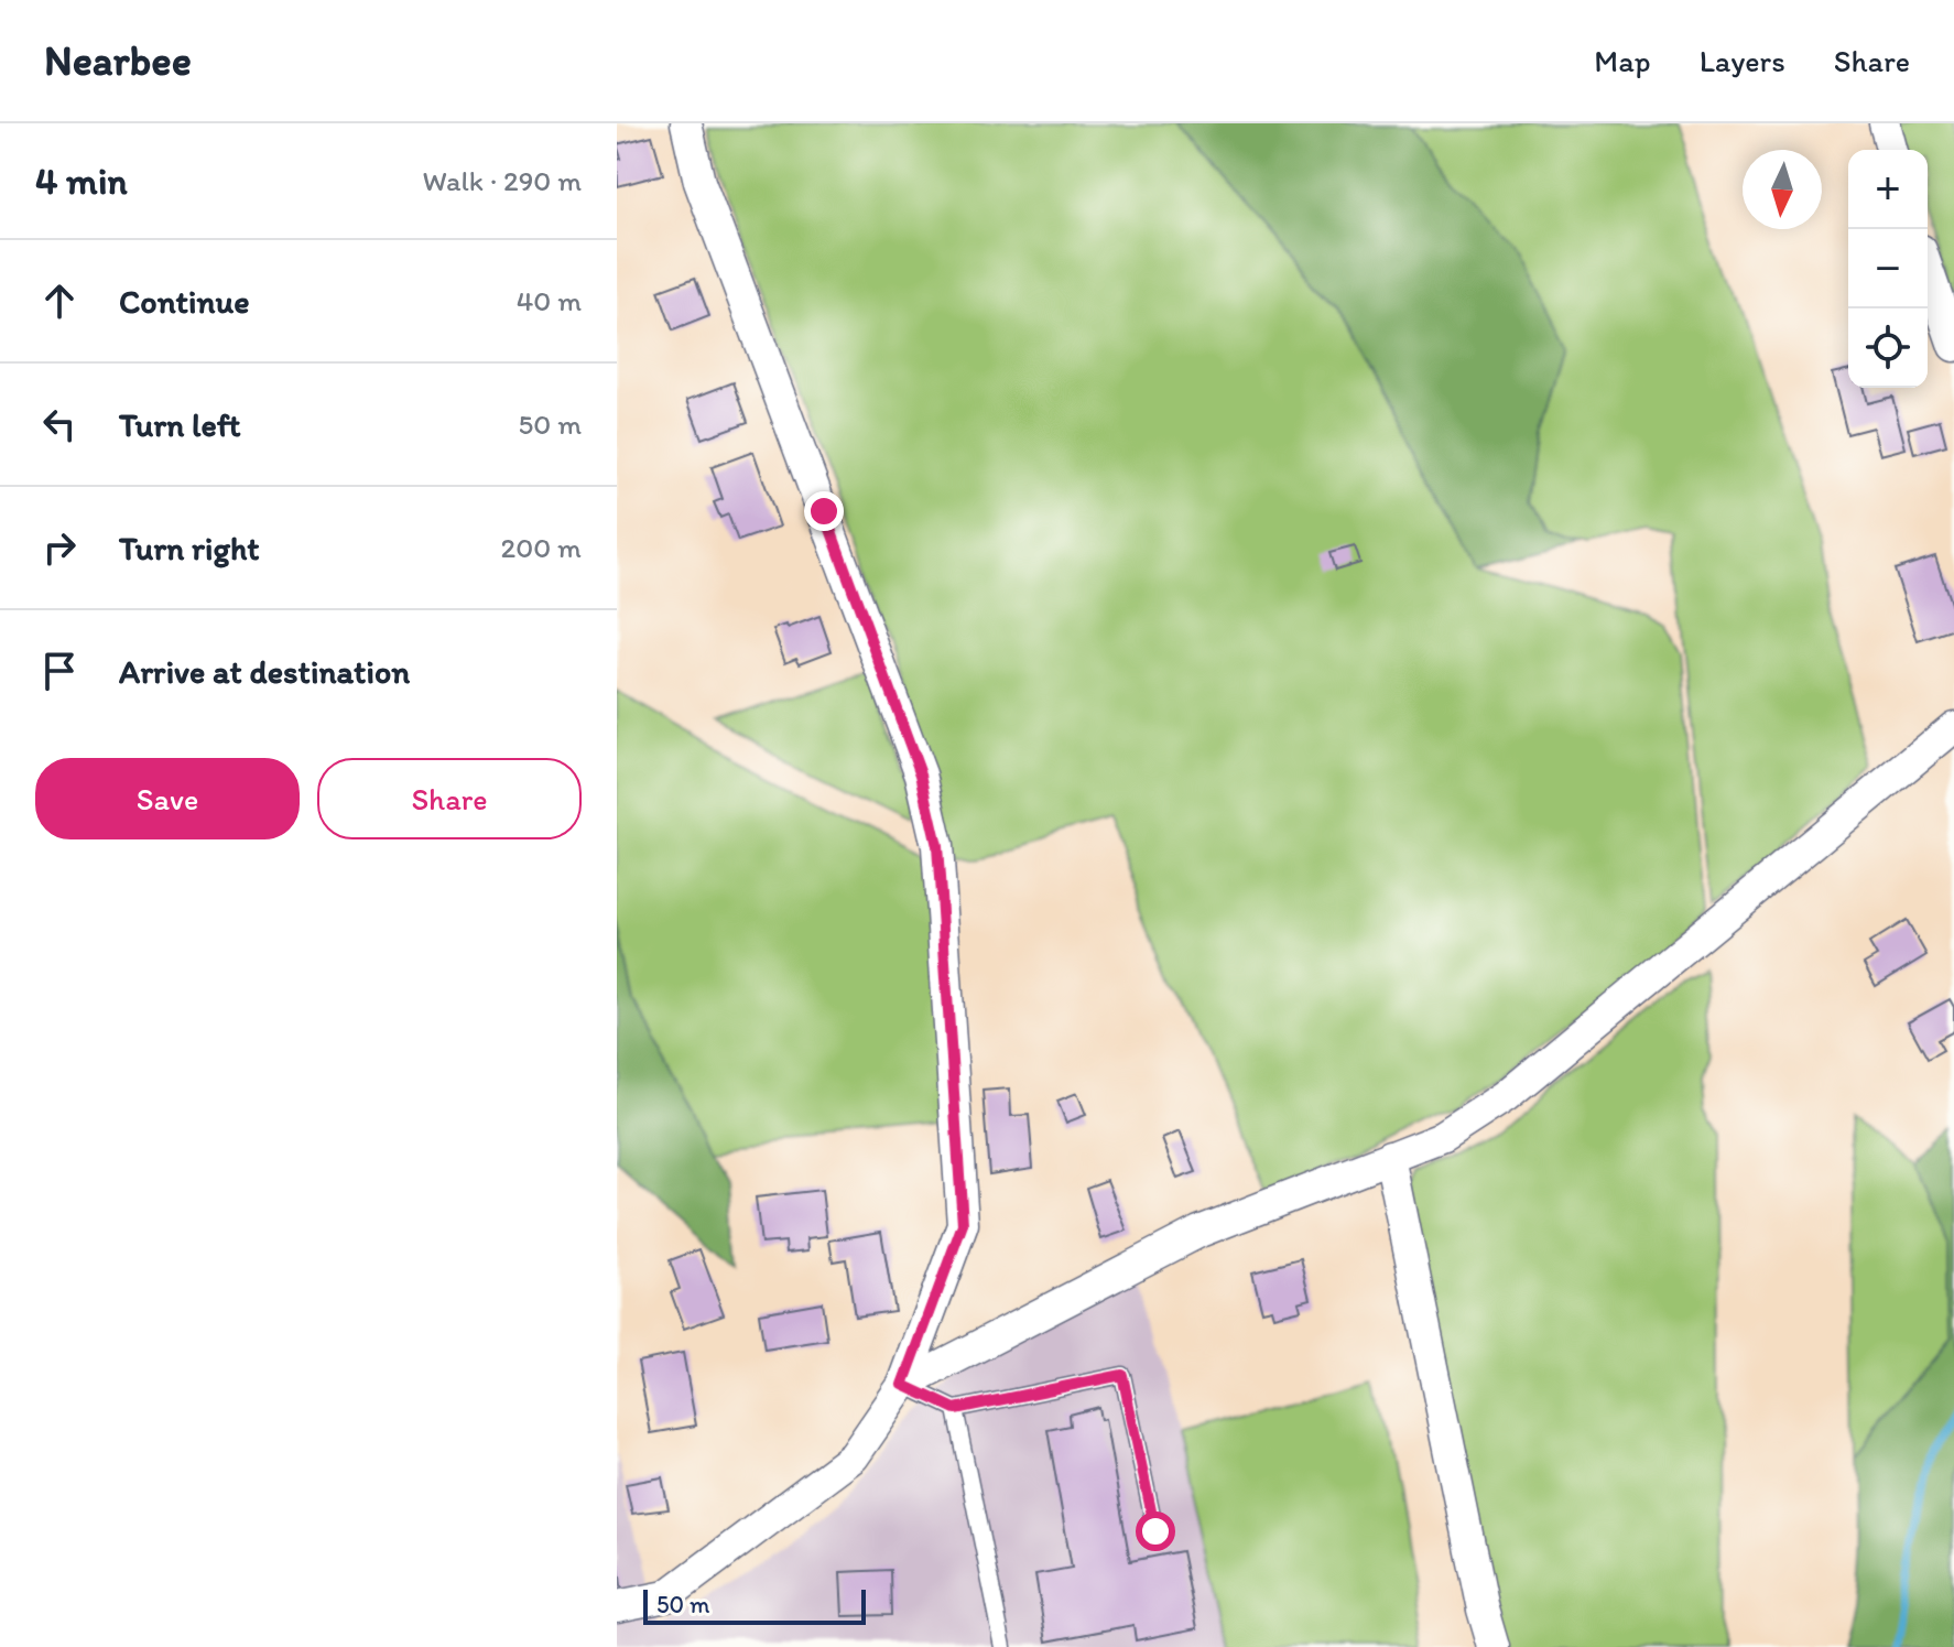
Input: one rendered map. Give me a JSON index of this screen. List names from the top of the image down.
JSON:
{
  "scale_bar": "50 m",
  "north": "bottom",
  "page": {
    "header": "Nearbee",
    "nav": ["Map", "Layers", "Share"],
    "heading": ["4 min", "Walk · 290 m"],
    "map_buttons": ["+", "−"],
    "list": [
      ["Continue", "40 m"],
      ["Turn left", "50 m"],
      ["Turn right", "200 m"],
      "Arrive at destination"
    ],
    "buttons": ["Save", "Share"],
    "scale": "50 m"
  }
}
